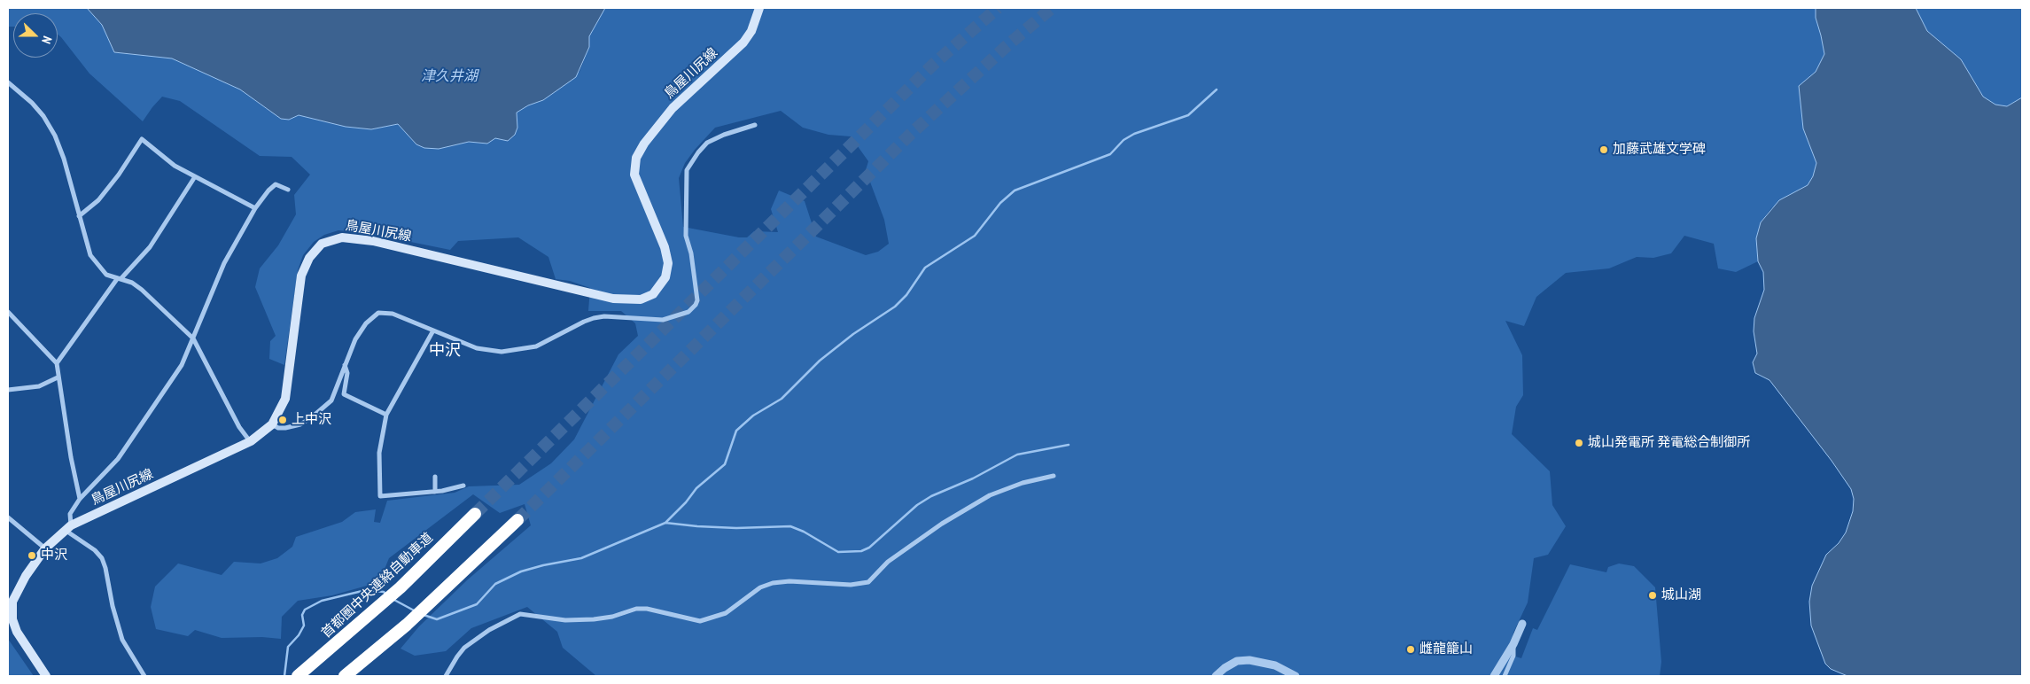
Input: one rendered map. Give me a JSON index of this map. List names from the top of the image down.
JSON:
{
  "streets": {
    "highway": ["首都圏中央連絡自動車道"],
    "main road": ["鳥屋川尻線"]
  },
  "districts": ["中沢"],
  "water": ["津久井湖"],
  "places": [
    "加藤武雄文学碑",
    "上中沢",
    "城山発電所 発電総合制御所",
    "中沢",
    "城山湖",
    "雌龍籠山"
  ],
  "north": "right"
}
